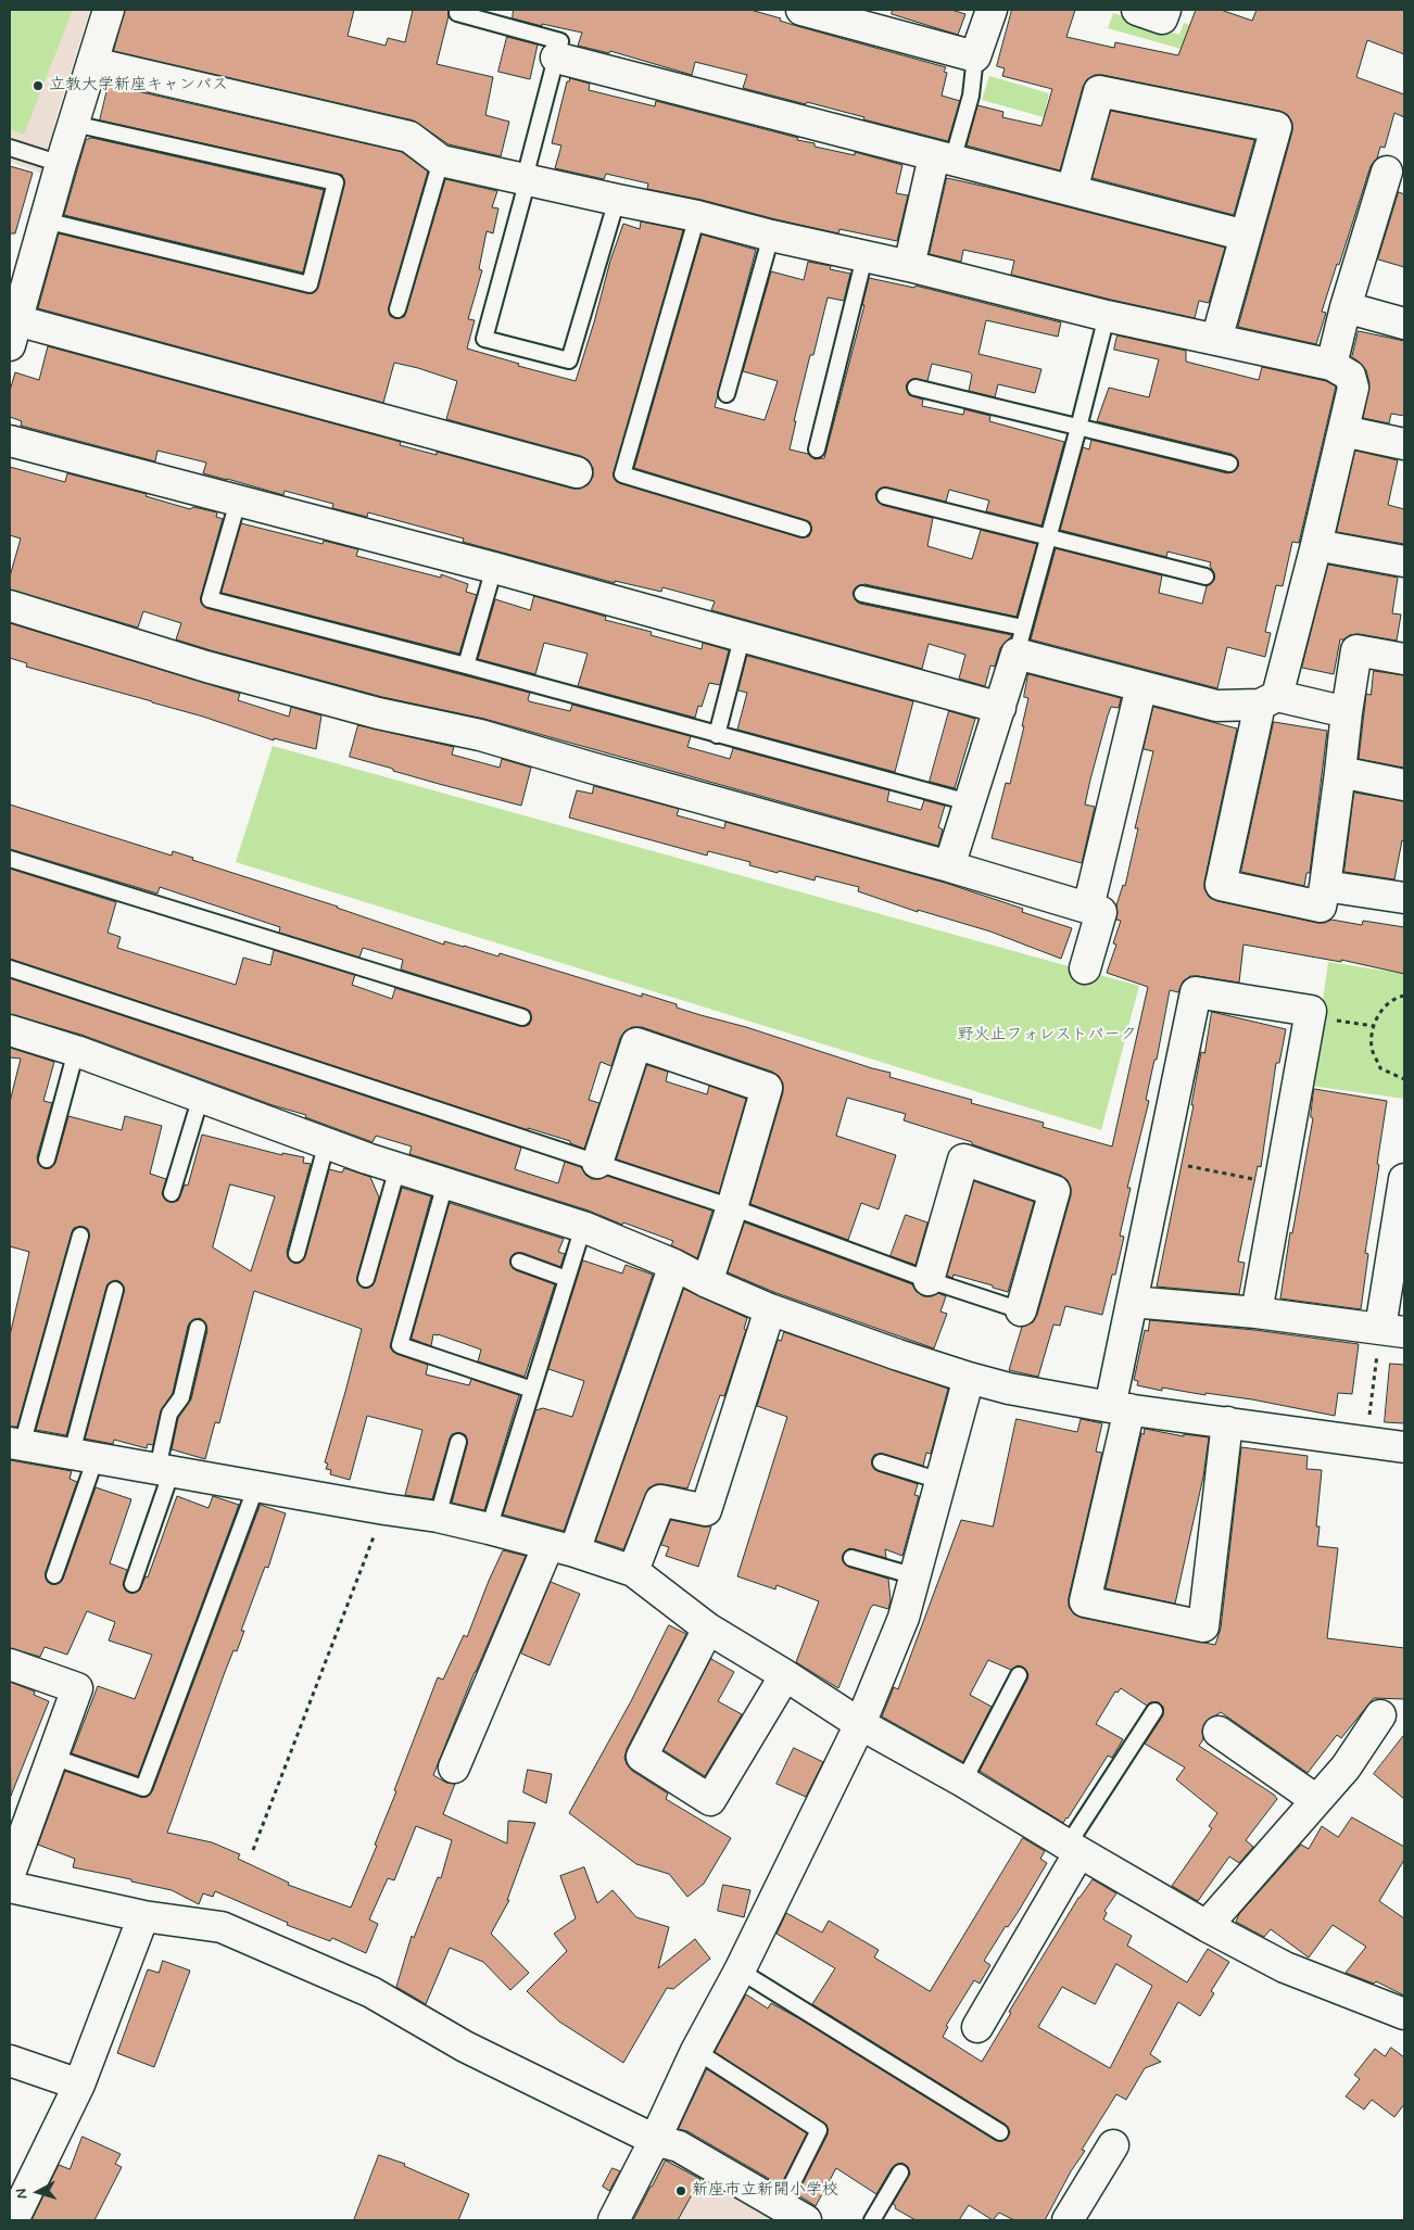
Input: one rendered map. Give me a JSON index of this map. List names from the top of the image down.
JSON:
{
  "parks": ["野火止フォレストパーク"],
  "places": ["立教大学新座キャンパス", "新座市立新開小学校"],
  "north": "left"
}
